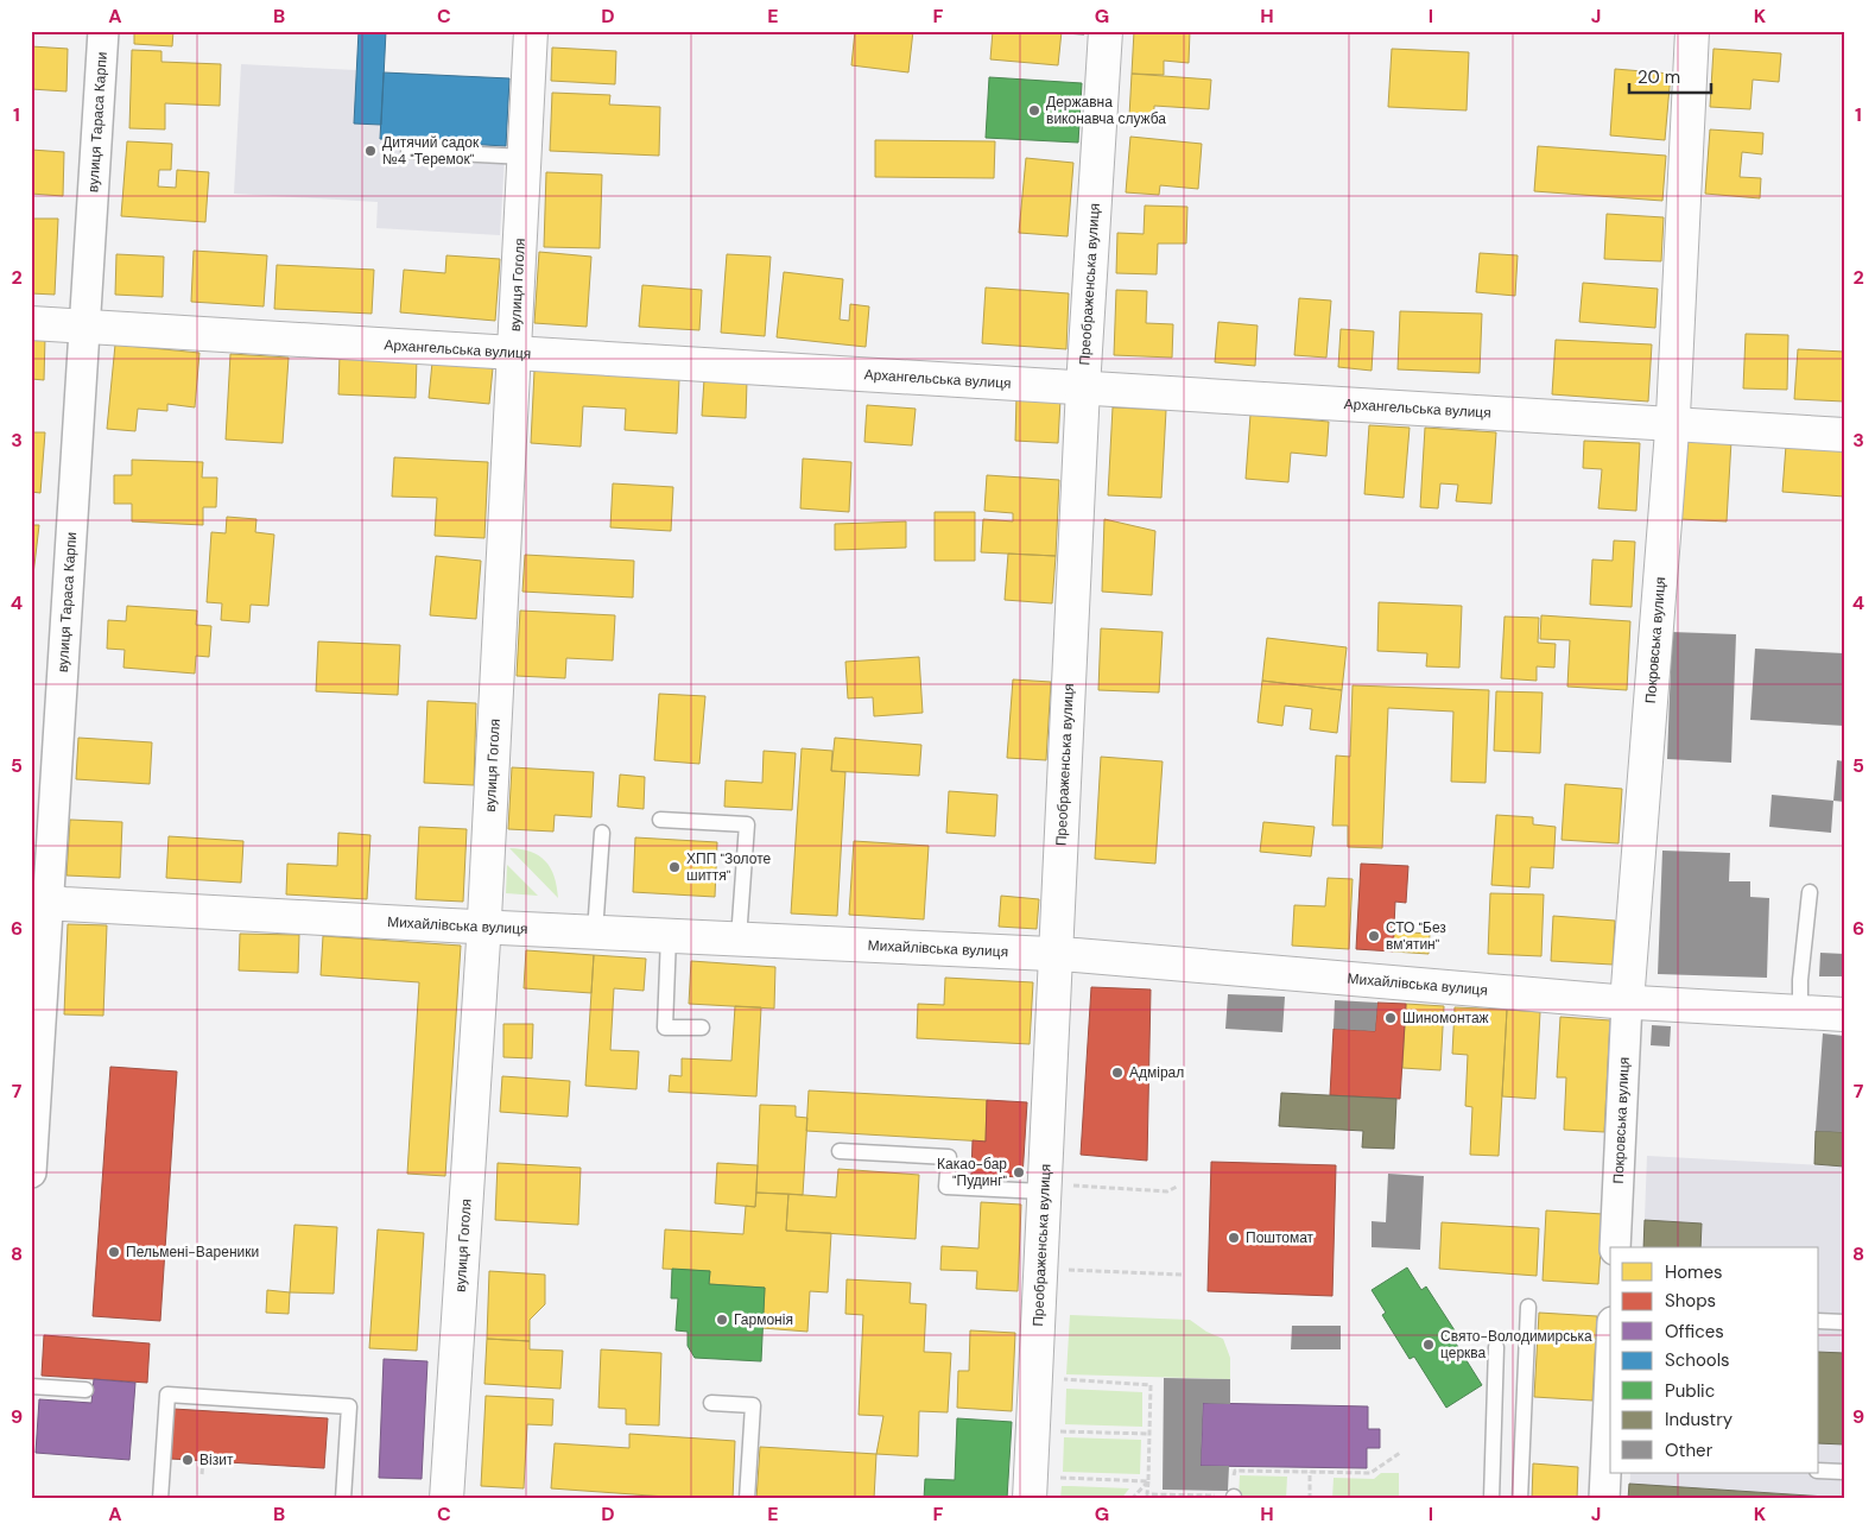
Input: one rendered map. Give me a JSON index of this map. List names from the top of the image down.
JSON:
{
  "streets": {
    "street": [
      "вулиця Тараса Карпи",
      "Преображенська вулиця",
      "вулиця Гоголя",
      "Архангельська вулиця",
      "Покровська вулиця",
      "Михайлівська вулиця"
    ]
  },
  "crossings": [
    ["вулиця Тараса Карпи", "Архангельська вулиця"],
    ["вулиця Тараса Карпи", "Михайлівська вулиця"],
    ["Преображенська вулиця", "Архангельська вулиця"],
    ["Преображенська вулиця", "Михайлівська вулиця"],
    ["вулиця Гоголя", "Архангельська вулиця"],
    ["вулиця Гоголя", "Михайлівська вулиця"],
    ["Архангельська вулиця", "Покровська вулиця"],
    ["Покровська вулиця", "Михайлівська вулиця"]
  ],
  "places": [
    "Державна виконавча служба",
    "Дитячий садок №4 \"Теремок\"",
    "ХПП \"Золоте шиття\"",
    "СТО \"Без вм'ятин\"",
    "Шиномонтаж",
    "Адмірал",
    "Какао-бар \"Пудинг\"",
    "Поштомат",
    "Пельмені-Вареники",
    "Гармонія",
    "Свято-Володимирська церква",
    "Візит"
  ],
  "legend": [
    "Homes",
    "Shops",
    "Offices",
    "Schools",
    "Public",
    "Industry",
    "Other"
  ],
  "scale_bar": "20 m",
  "grid": {
    "columns": [
      "A",
      "B",
      "C",
      "D",
      "E",
      "F",
      "G",
      "H",
      "I",
      "J",
      "K"
    ],
    "rows": [
      "1",
      "2",
      "3",
      "4",
      "5",
      "6",
      "7",
      "8",
      "9"
    ]
  }
}
